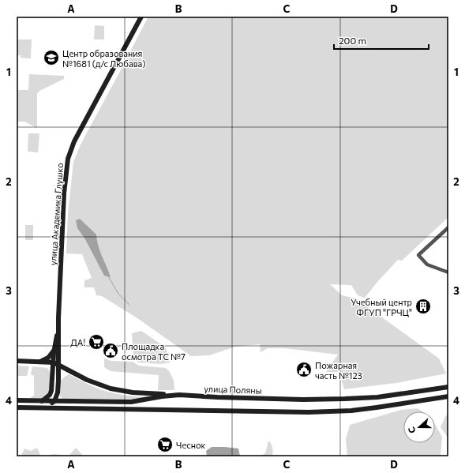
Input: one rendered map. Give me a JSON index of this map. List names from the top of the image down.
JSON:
{
  "streets": {
    "main road": ["улица Академика Глушко", "улица Поляны"]
  },
  "crossings": [
    ["улица Академика Глушко", "улица Поляны"]
  ],
  "places": {
    "school or university": ["Центр образования №1681 (д/с Любава)"],
    "building": ["Учебный центр ФГУП \"ГРЧЦ\""],
    "supermarket": ["ДА!", "Чеснок"],
    "public building": ["Площадка осмотра ТС №7", "Пожарная часть №123"]
  },
  "scale_bar": "200 m",
  "north": "left",
  "grid": {
    "columns": [
      "A",
      "B",
      "C",
      "D"
    ],
    "rows": [
      "1",
      "2",
      "3",
      "4"
    ]
  }
}
